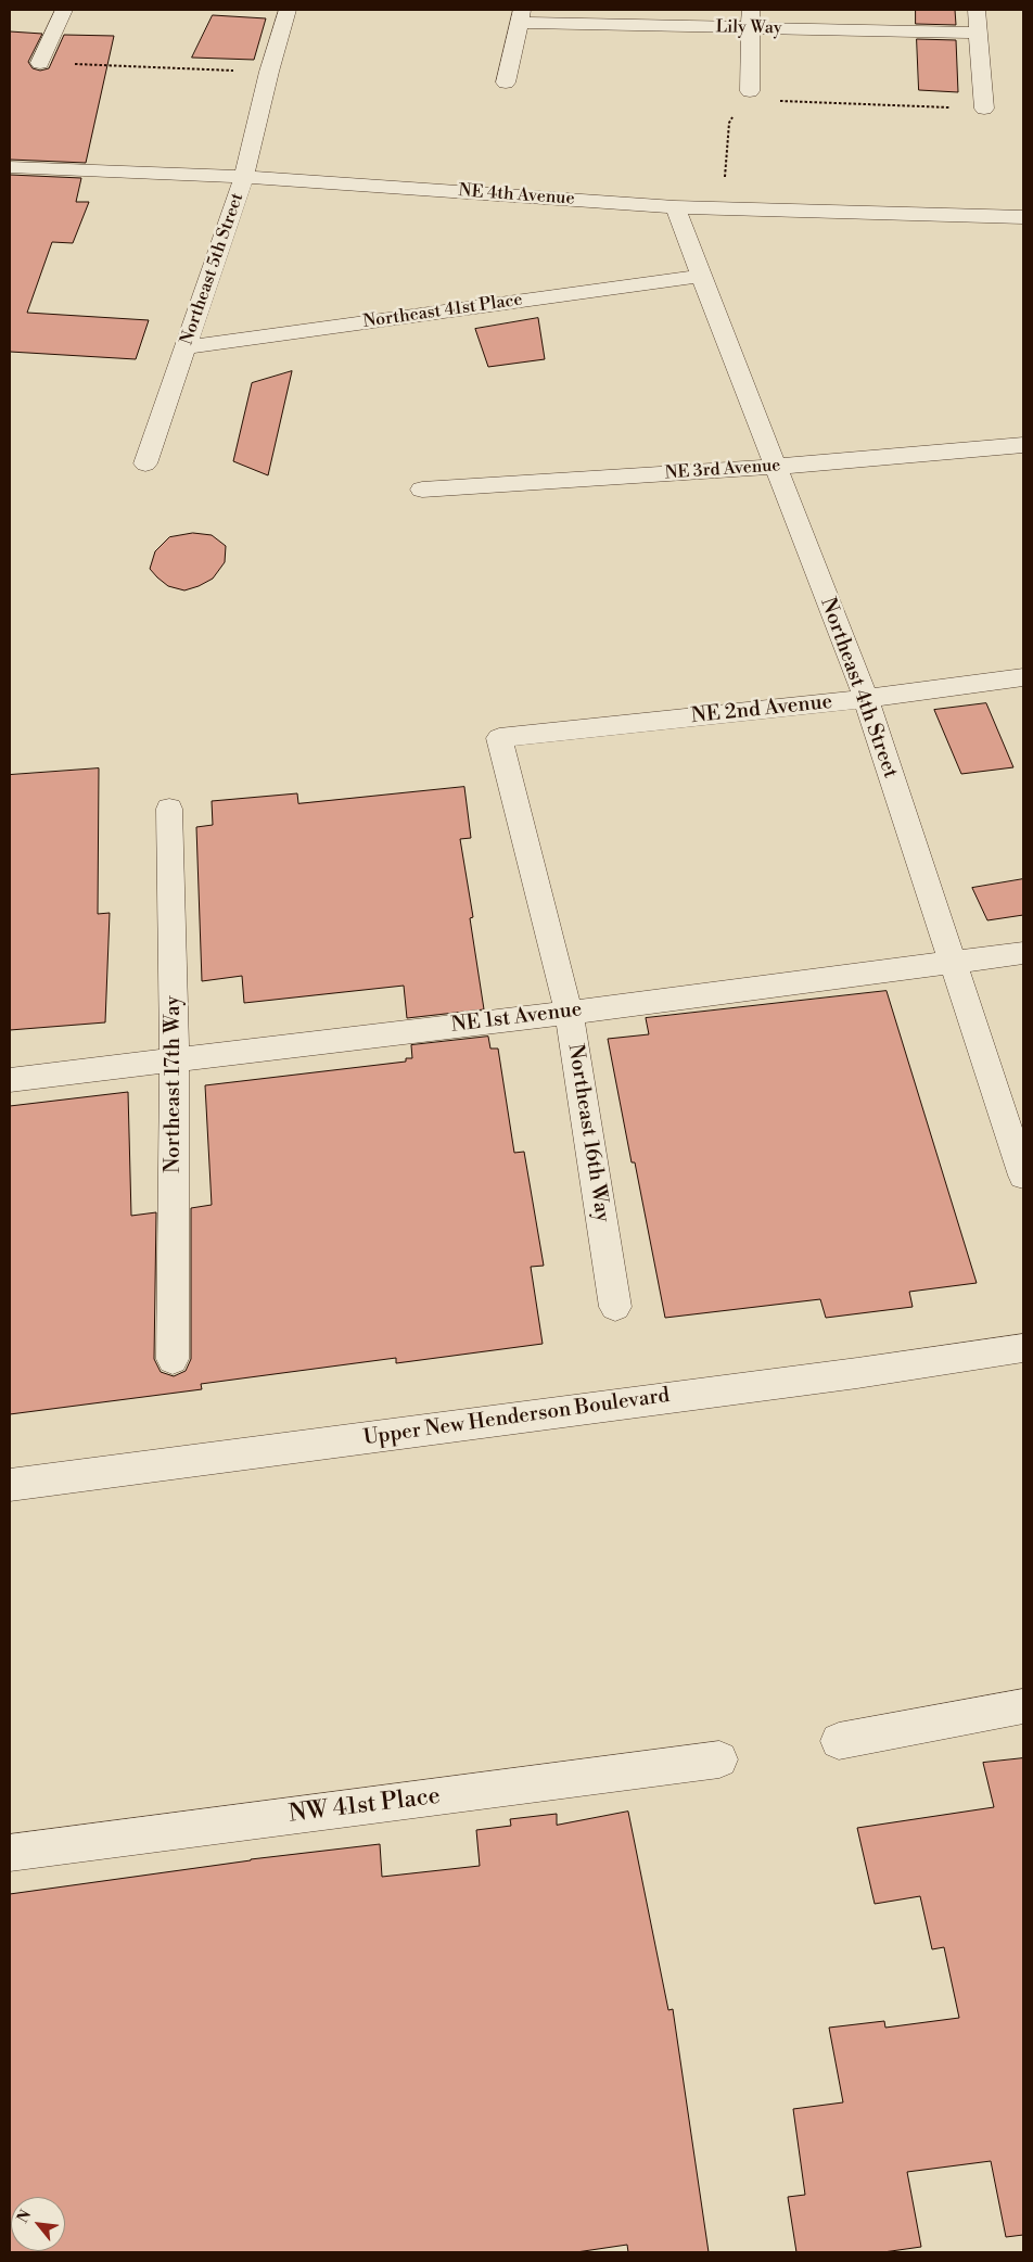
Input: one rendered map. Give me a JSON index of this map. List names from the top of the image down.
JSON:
{
  "streets": {
    "street": [
      "Lily Way",
      "NE 4th Avenue",
      "Northeast 5th Street",
      "Northeast 41st Place",
      "NE 3rd Avenue",
      "Northeast 4th Street",
      "NE 2nd Avenue",
      "NE 1st Avenue",
      "Northeast 17th Way",
      "Northeast 16th Way",
      "Upper New Henderson Boulevard",
      "NW 41st Place"
    ]
  },
  "crossings": [
    ["NE 4th Avenue", "Northeast 5th Street"],
    ["NE 4th Avenue", "Northeast 4th Street"],
    ["Northeast 5th Street", "Northeast 41st Place"],
    ["Northeast 41st Place", "Northeast 4th Street"],
    ["NE 3rd Avenue", "Northeast 4th Street"],
    ["Northeast 4th Street", "NE 2nd Avenue"],
    ["Northeast 4th Street", "NE 1st Avenue"],
    ["NE 2nd Avenue", "Northeast 16th Way"],
    ["NE 1st Avenue", "Northeast 17th Way"],
    ["NE 1st Avenue", "Northeast 16th Way"]
  ],
  "north": "top left"
}
